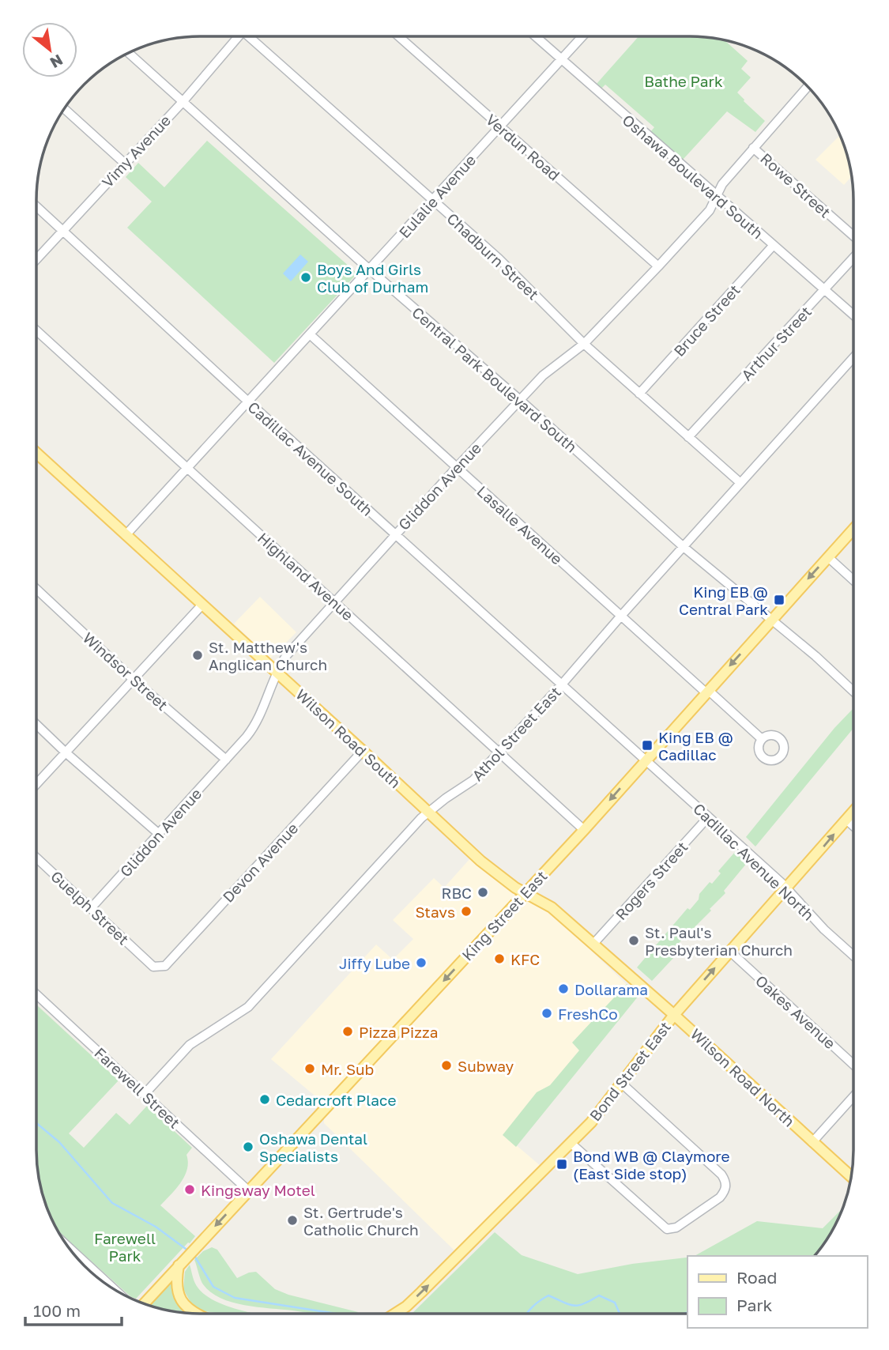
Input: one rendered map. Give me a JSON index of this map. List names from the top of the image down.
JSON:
{
  "streets": {
    "main road": [
      "Wilson Road South",
      "King Street East",
      "Bond Street East",
      "Wilson Road North"
    ],
    "street": [
      "Verdun Road",
      "Vimy Avenue",
      "Oshawa Boulevard South",
      "Rowe Street",
      "Eulalie Avenue",
      "Chadburn Street",
      "Bruce Street",
      "Arthur Street",
      "Central Park Boulevard South",
      "Cadillac Avenue South",
      "Gliddon Avenue",
      "Lasalle Avenue",
      "Highland Avenue",
      "Windsor Street",
      "Athol Street East",
      "Cadillac Avenue North",
      "Devon Avenue",
      "Rogers Street",
      "Guelph Street",
      "Oakes Avenue",
      "Farewell Street"
    ]
  },
  "crossings": [
    ["Verdun Road", "Eulalie Avenue"],
    ["Verdun Road", "Gliddon Avenue"],
    ["Vimy Avenue", "Central Park Boulevard South"],
    ["Vimy Avenue", "Cadillac Avenue South"],
    ["Oshawa Boulevard South", "Eulalie Avenue"],
    ["Oshawa Boulevard South", "Bruce Street"],
    ["Oshawa Boulevard South", "Arthur Street"],
    ["Oshawa Boulevard South", "Gliddon Avenue"],
    ["Rowe Street", "Gliddon Avenue"],
    ["Eulalie Avenue", "Chadburn Street"],
    ["Eulalie Avenue", "Central Park Boulevard South"],
    ["Eulalie Avenue", "Cadillac Avenue South"],
    ["Eulalie Avenue", "Lasalle Avenue"],
    ["Eulalie Avenue", "Highland Avenue"],
    ["Eulalie Avenue", "Wilson Road South"],
    ["Chadburn Street", "Bruce Street"],
    ["Chadburn Street", "Arthur Street"],
    ["Chadburn Street", "Gliddon Avenue"],
    ["Chadburn Street", "Athol Street East"],
    ["Central Park Boulevard South", "Gliddon Avenue"],
    ["Central Park Boulevard South", "Athol Street East"],
    ["Central Park Boulevard South", "King Street East"],
    ["Cadillac Avenue South", "Gliddon Avenue"],
    ["Cadillac Avenue South", "Athol Street East"],
    ["Cadillac Avenue South", "Cadillac Avenue North"],
    ["Cadillac Avenue South", "King Street East"],
    ["Gliddon Avenue", "Lasalle Avenue"],
    ["Gliddon Avenue", "Highland Avenue"],
    ["Gliddon Avenue", "Windsor Street"],
    ["Gliddon Avenue", "Wilson Road South"],
    ["Gliddon Avenue", "Guelph Street"],
    ["Lasalle Avenue", "Athol Street East"],
    ["Lasalle Avenue", "King Street East"],
    ["Highland Avenue", "Athol Street East"],
    ["Highland Avenue", "King Street East"],
    ["Athol Street East", "Wilson Road South"],
    ["Athol Street East", "Farewell Street"],
    ["Wilson Road South", "Devon Avenue"],
    ["Wilson Road South", "King Street East"],
    ["Wilson Road South", "Wilson Road North"],
    ["Cadillac Avenue North", "Rogers Street"],
    ["Cadillac Avenue North", "King Street East"],
    ["Cadillac Avenue North", "Bond Street East"],
    ["Devon Avenue", "Guelph Street"],
    ["Rogers Street", "Wilson Road North"],
    ["King Street East", "Wilson Road North"],
    ["King Street East", "Farewell Street"],
    ["Oakes Avenue", "Bond Street East"],
    ["Bond Street East", "Wilson Road North"]
  ],
  "one_way": ["King Street East", "Bond Street East"],
  "parks": ["Bathe Park", "Farewell Park"],
  "places": {
    "other": [
      "Boys And Girls Club of Durham",
      "St. Matthew's Anglican Church",
      "RBC",
      "Stavs",
      "St. Paul's Presbyterian Church",
      "KFC",
      "Jiffy Lube",
      "Dollarama",
      "FreshCo",
      "Pizza Pizza",
      "Subway",
      "Mr. Sub",
      "Cedarcroft Place",
      "Oshawa Dental Specialists",
      "Kingsway Motel",
      "St. Gertrude's Catholic Church"
    ],
    "transit": ["King EB @ Central Park", "King EB @ Cadillac", "Bond WB @ Claymore (East Side stop)"]
  },
  "legend": ["Road", "Park"],
  "scale_bar": "100 m",
  "north": "bottom right"
}
